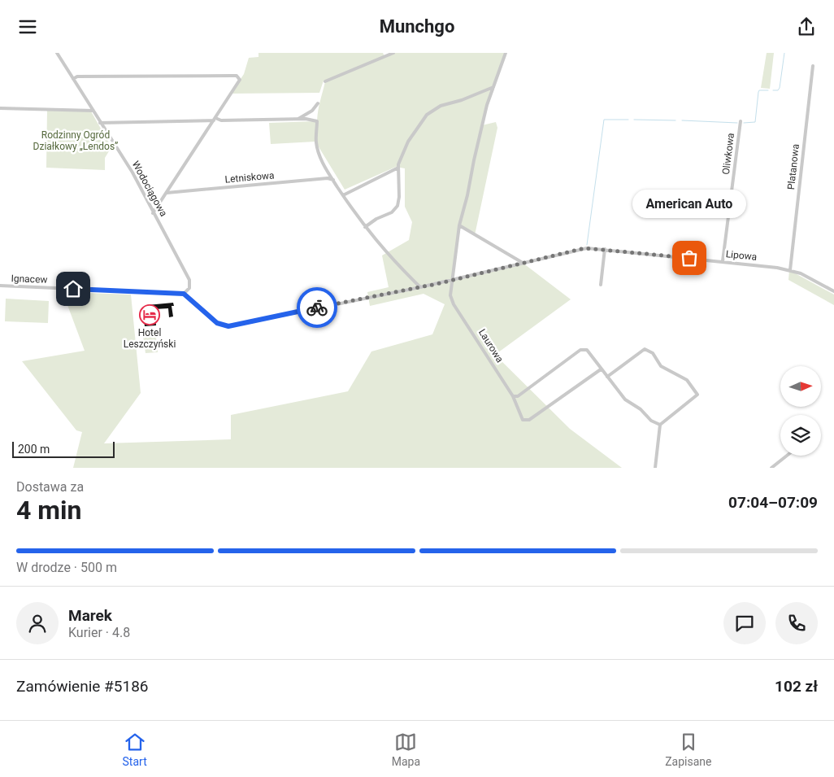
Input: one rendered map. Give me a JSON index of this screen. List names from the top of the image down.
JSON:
{
  "streets": {
    "street": [
      "Oliwkowa",
      "Platanowa",
      "Letniskowa",
      "Wodociągowa",
      "Lipowa",
      "Ignacew",
      "Laurowa"
    ]
  },
  "crossings": [
    ["Oliwkowa", "Lipowa"],
    ["Platanowa", "Lipowa"],
    ["Wodociągowa", "Lipowa"],
    ["Wodociągowa", "Ignacew"],
    ["Lipowa", "Ignacew"],
    ["Lipowa", "Laurowa"]
  ],
  "parks": ["Rodzinny Ogród Działkowy „Lendos”"],
  "places": {
    "other": ["American Auto"],
    "hotel": ["Hotel Leszczyński"]
  },
  "scale_bar": "200 m",
  "north": "right",
  "page": {
    "header": "Munchgo",
    "bubble": "American Auto",
    "scale": "200 m",
    "heading": ["4 min", "Dostawa za", "07:04–07:09"],
    "panel": [
      "Marek",
      "Kurier · 4.8",
      "Zamówienie #5186",
      "102 zł"
    ],
    "bar": "W drodze · 500 m",
    "tabs": ["Start", "Mapa", "Zapisane"]
  }
}
